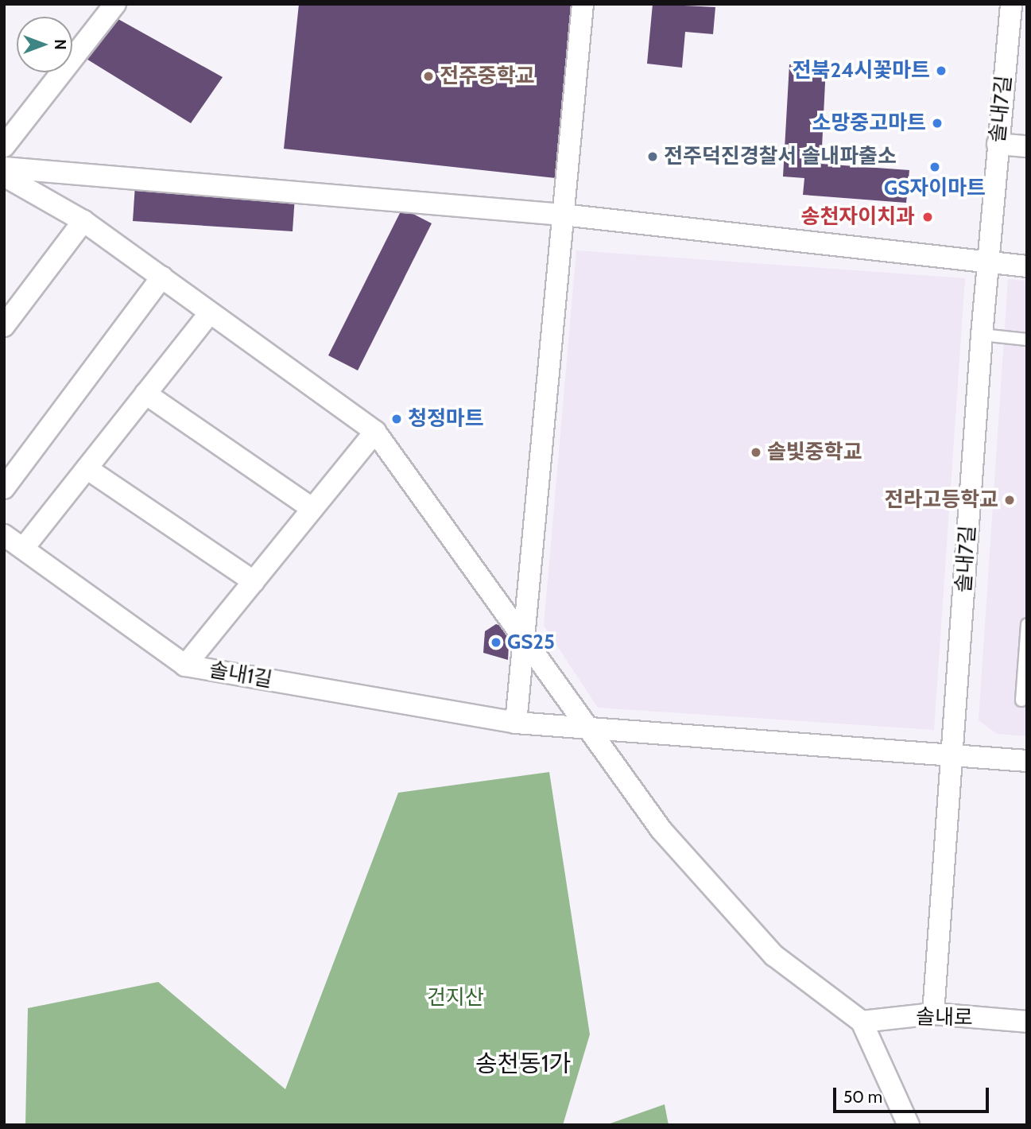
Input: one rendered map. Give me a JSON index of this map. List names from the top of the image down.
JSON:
{
  "streets": {
    "street": ["솔내7길", "솔내1길", "솔내로"]
  },
  "crossings": [
    ["솔내7길", "솔내1길"],
    ["솔내7길", "솔내로"]
  ],
  "districts": ["송천동1가"],
  "parks": ["건지산"],
  "places": [
    "전북24시꽃마트",
    "전주중학교",
    "소망중고마트",
    "전주덕진경찰서 솔내파출소",
    "GS자이마트",
    "송천자이치과",
    "청정마트",
    "솔빛중학교",
    "전라고등학교",
    "GS25"
  ],
  "scale_bar": "50 m",
  "north": "right"
}
